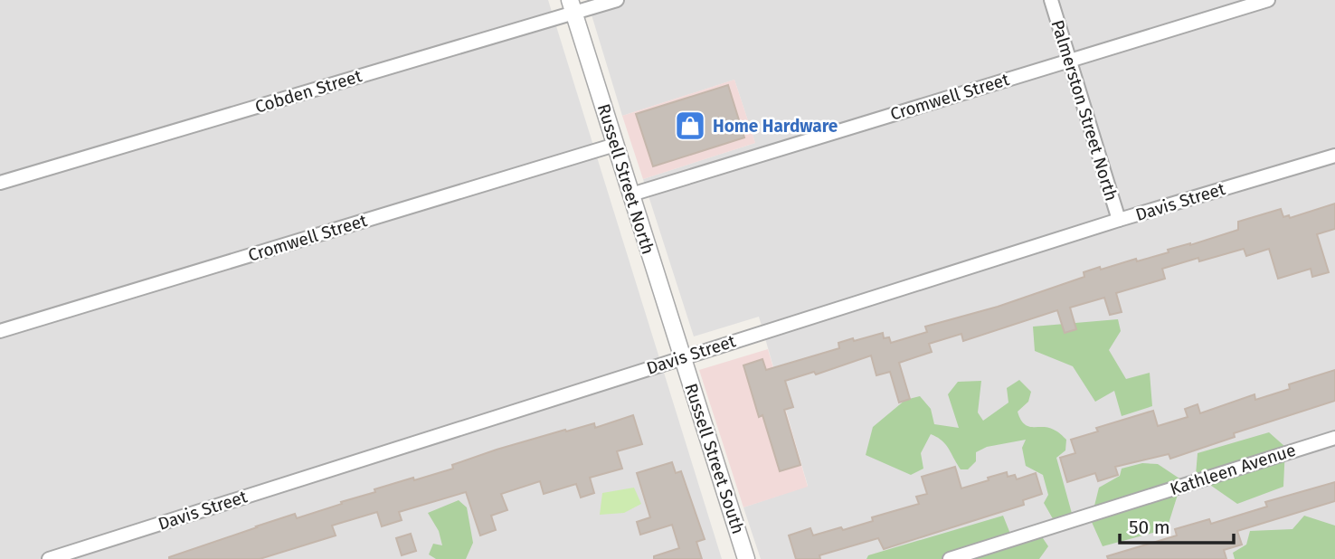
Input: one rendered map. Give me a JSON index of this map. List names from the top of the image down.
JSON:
{
  "streets": {
    "street": [
      "Cobden Street",
      "Cromwell Street",
      "Palmerston Street North",
      "Russell Street North",
      "Davis Street",
      "Russell Street South",
      "Kathleen Avenue"
    ]
  },
  "crossings": [
    ["Cobden Street", "Russell Street North"],
    ["Cromwell Street", "Palmerston Street North"],
    ["Cromwell Street", "Russell Street North"],
    ["Palmerston Street North", "Davis Street"],
    ["Russell Street North", "Davis Street"],
    ["Russell Street North", "Russell Street South"],
    ["Davis Street", "Russell Street South"]
  ],
  "places": {
    "shop": ["Home Hardware"]
  },
  "scale_bar": "50 m"
}
